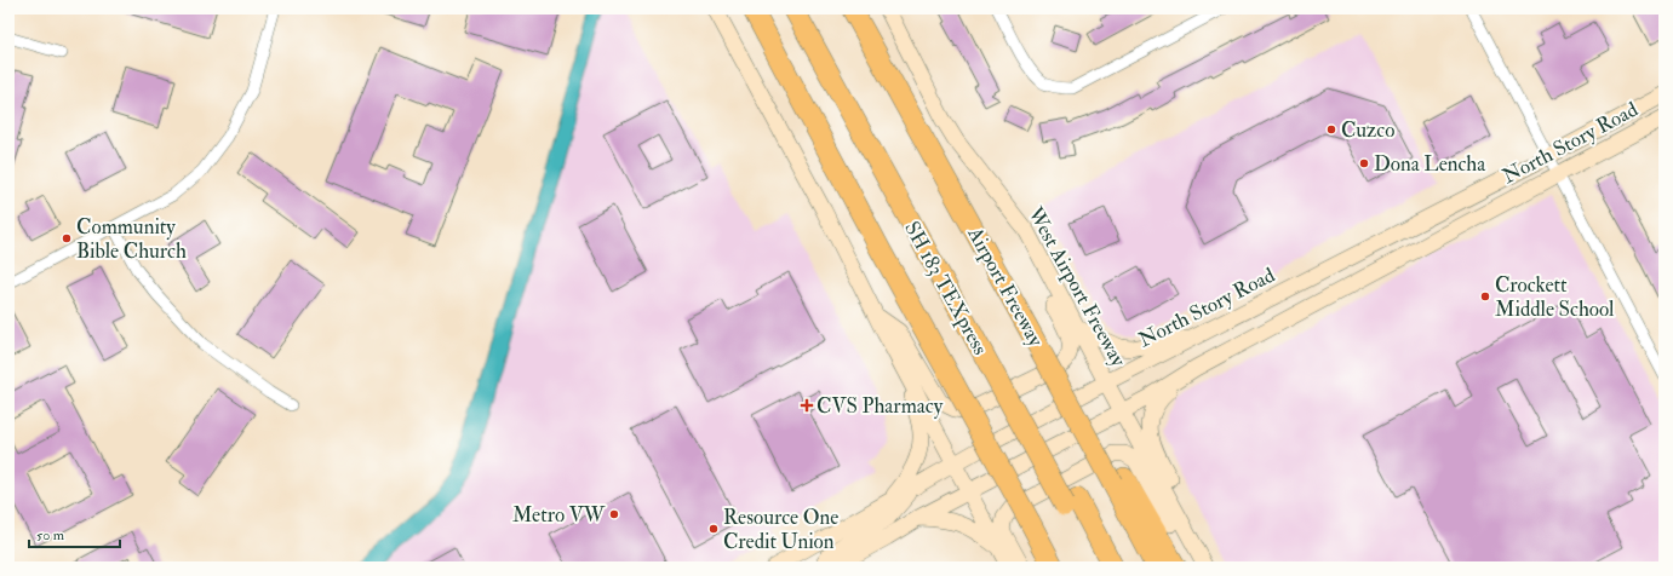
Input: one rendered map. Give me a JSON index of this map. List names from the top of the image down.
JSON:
{
  "streets": {
    "highway": ["Airport Freeway", "SH 183 TEXpress"],
    "main road": ["North Story Road", "West Airport Freeway"]
  },
  "crossings": [
    ["North Story Road", "West Airport Freeway"]
  ],
  "places": {
    "other": [
      "Cuzco",
      "Dona Lencha",
      "Community Bible Church",
      "Crockett Middle School",
      "Metro VW",
      "Resource One Credit Union"
    ],
    "health": ["CVS Pharmacy"]
  },
  "scale_bar": "50 m"
}
